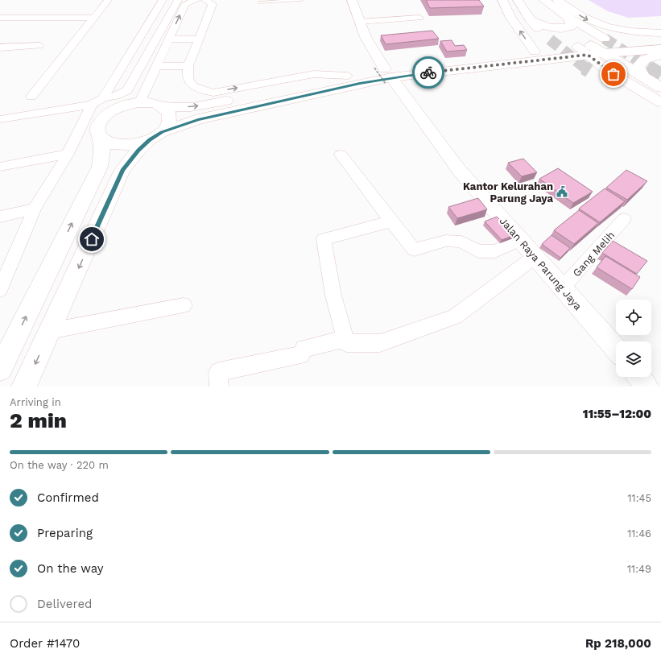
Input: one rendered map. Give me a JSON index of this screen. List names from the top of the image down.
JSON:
{
  "streets": {
    "street": ["Gang Melih", "Jalan Raya Parung Jaya"]
  },
  "crossings": [
    ["Gang Melih", "Jalan Raya Parung Jaya"]
  ],
  "places": {
    "public building": ["Kantor Kelurahan Parung Jaya"]
  },
  "page": {
    "heading": ["2 min", "Arriving in", "11:55–12:00"],
    "panel": ["Order #1470", "Rp 218,000"],
    "bar": "On the way · 220 m",
    "list": [
      ["Confirmed", "11:45"],
      ["Preparing", "11:46"],
      ["On the way", "11:49"],
      "Delivered"
    ]
  }
}
